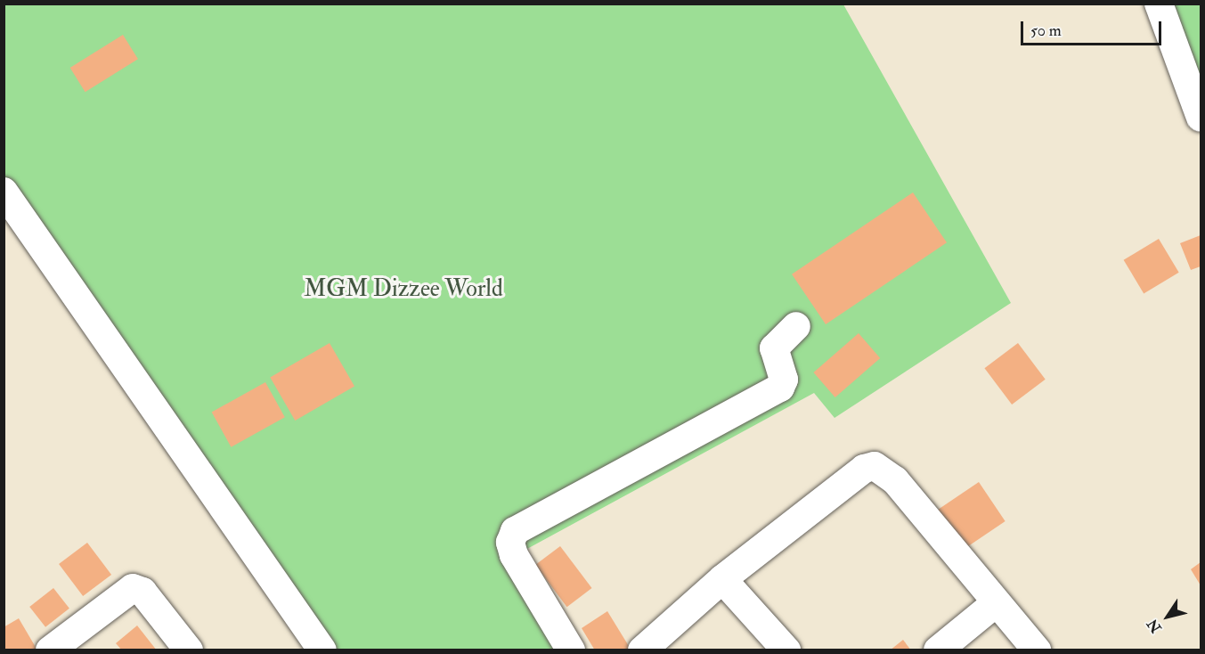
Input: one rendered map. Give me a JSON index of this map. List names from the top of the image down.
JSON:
{
  "parks": ["MGM Dizzee World"],
  "scale_bar": "50 m",
  "north": "bottom left"
}
